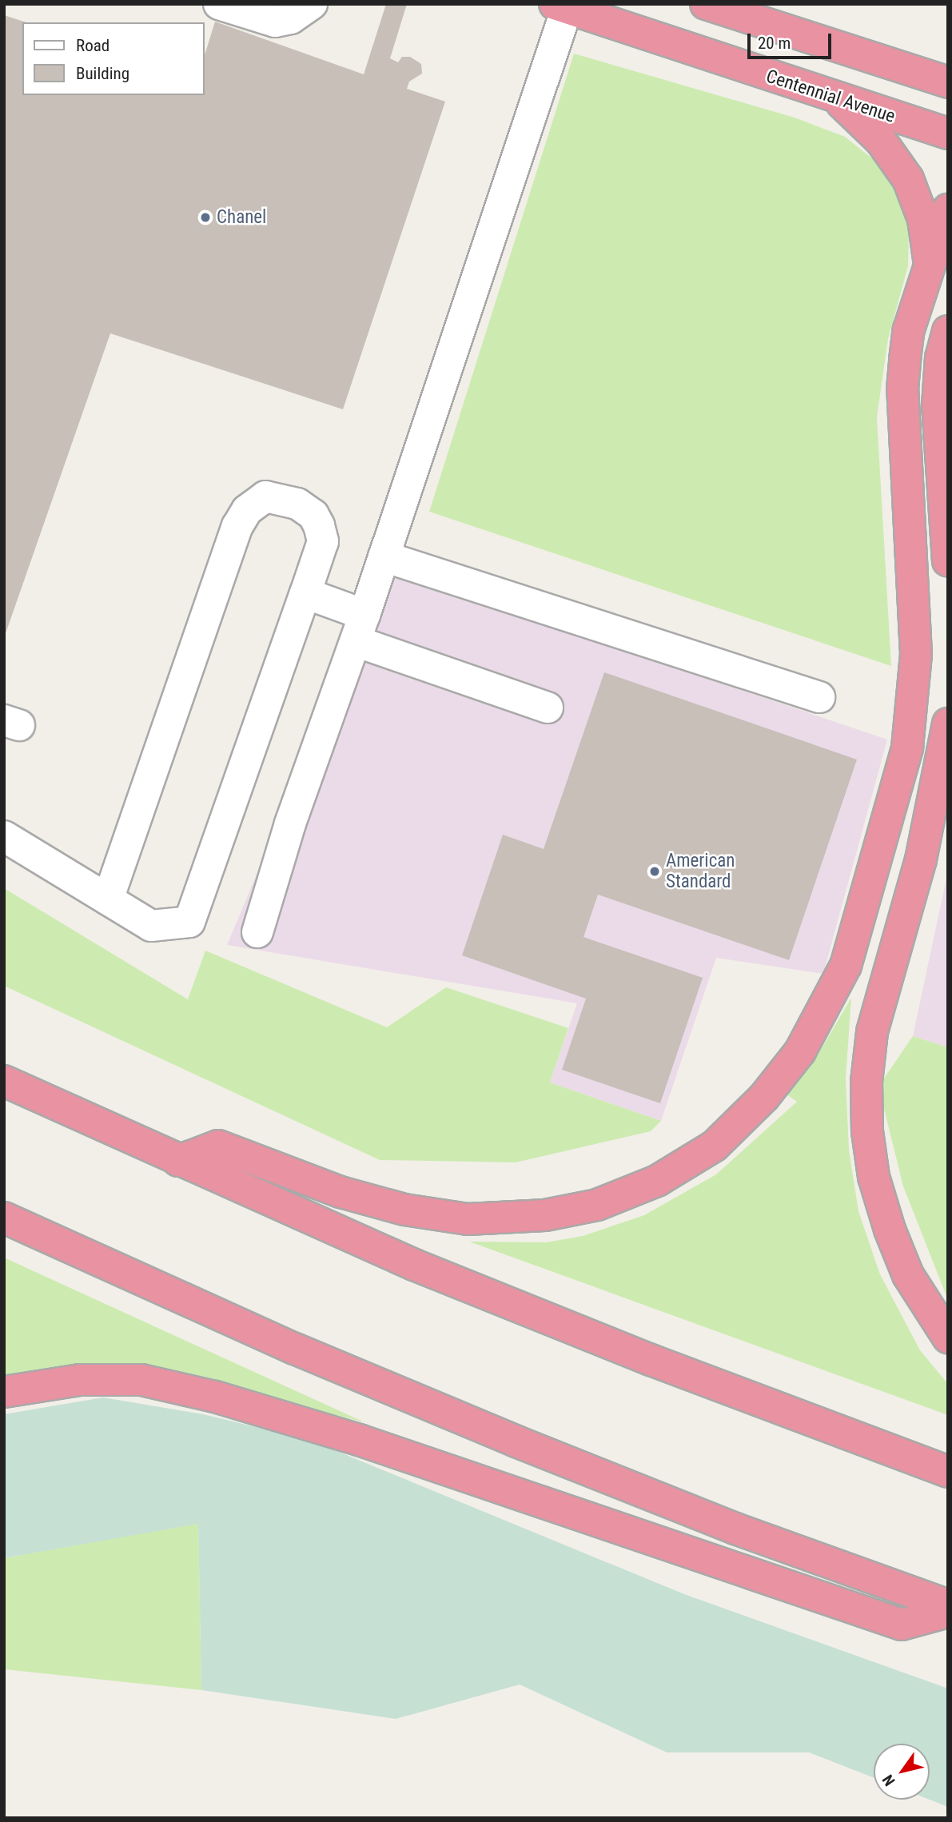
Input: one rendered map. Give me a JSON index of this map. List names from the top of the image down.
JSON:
{
  "streets": {
    "highway": ["Centennial Avenue"]
  },
  "places": ["Chanel", "American Standard"],
  "legend": ["Road", "Building"],
  "scale_bar": "20 m",
  "north": "bottom left"
}
